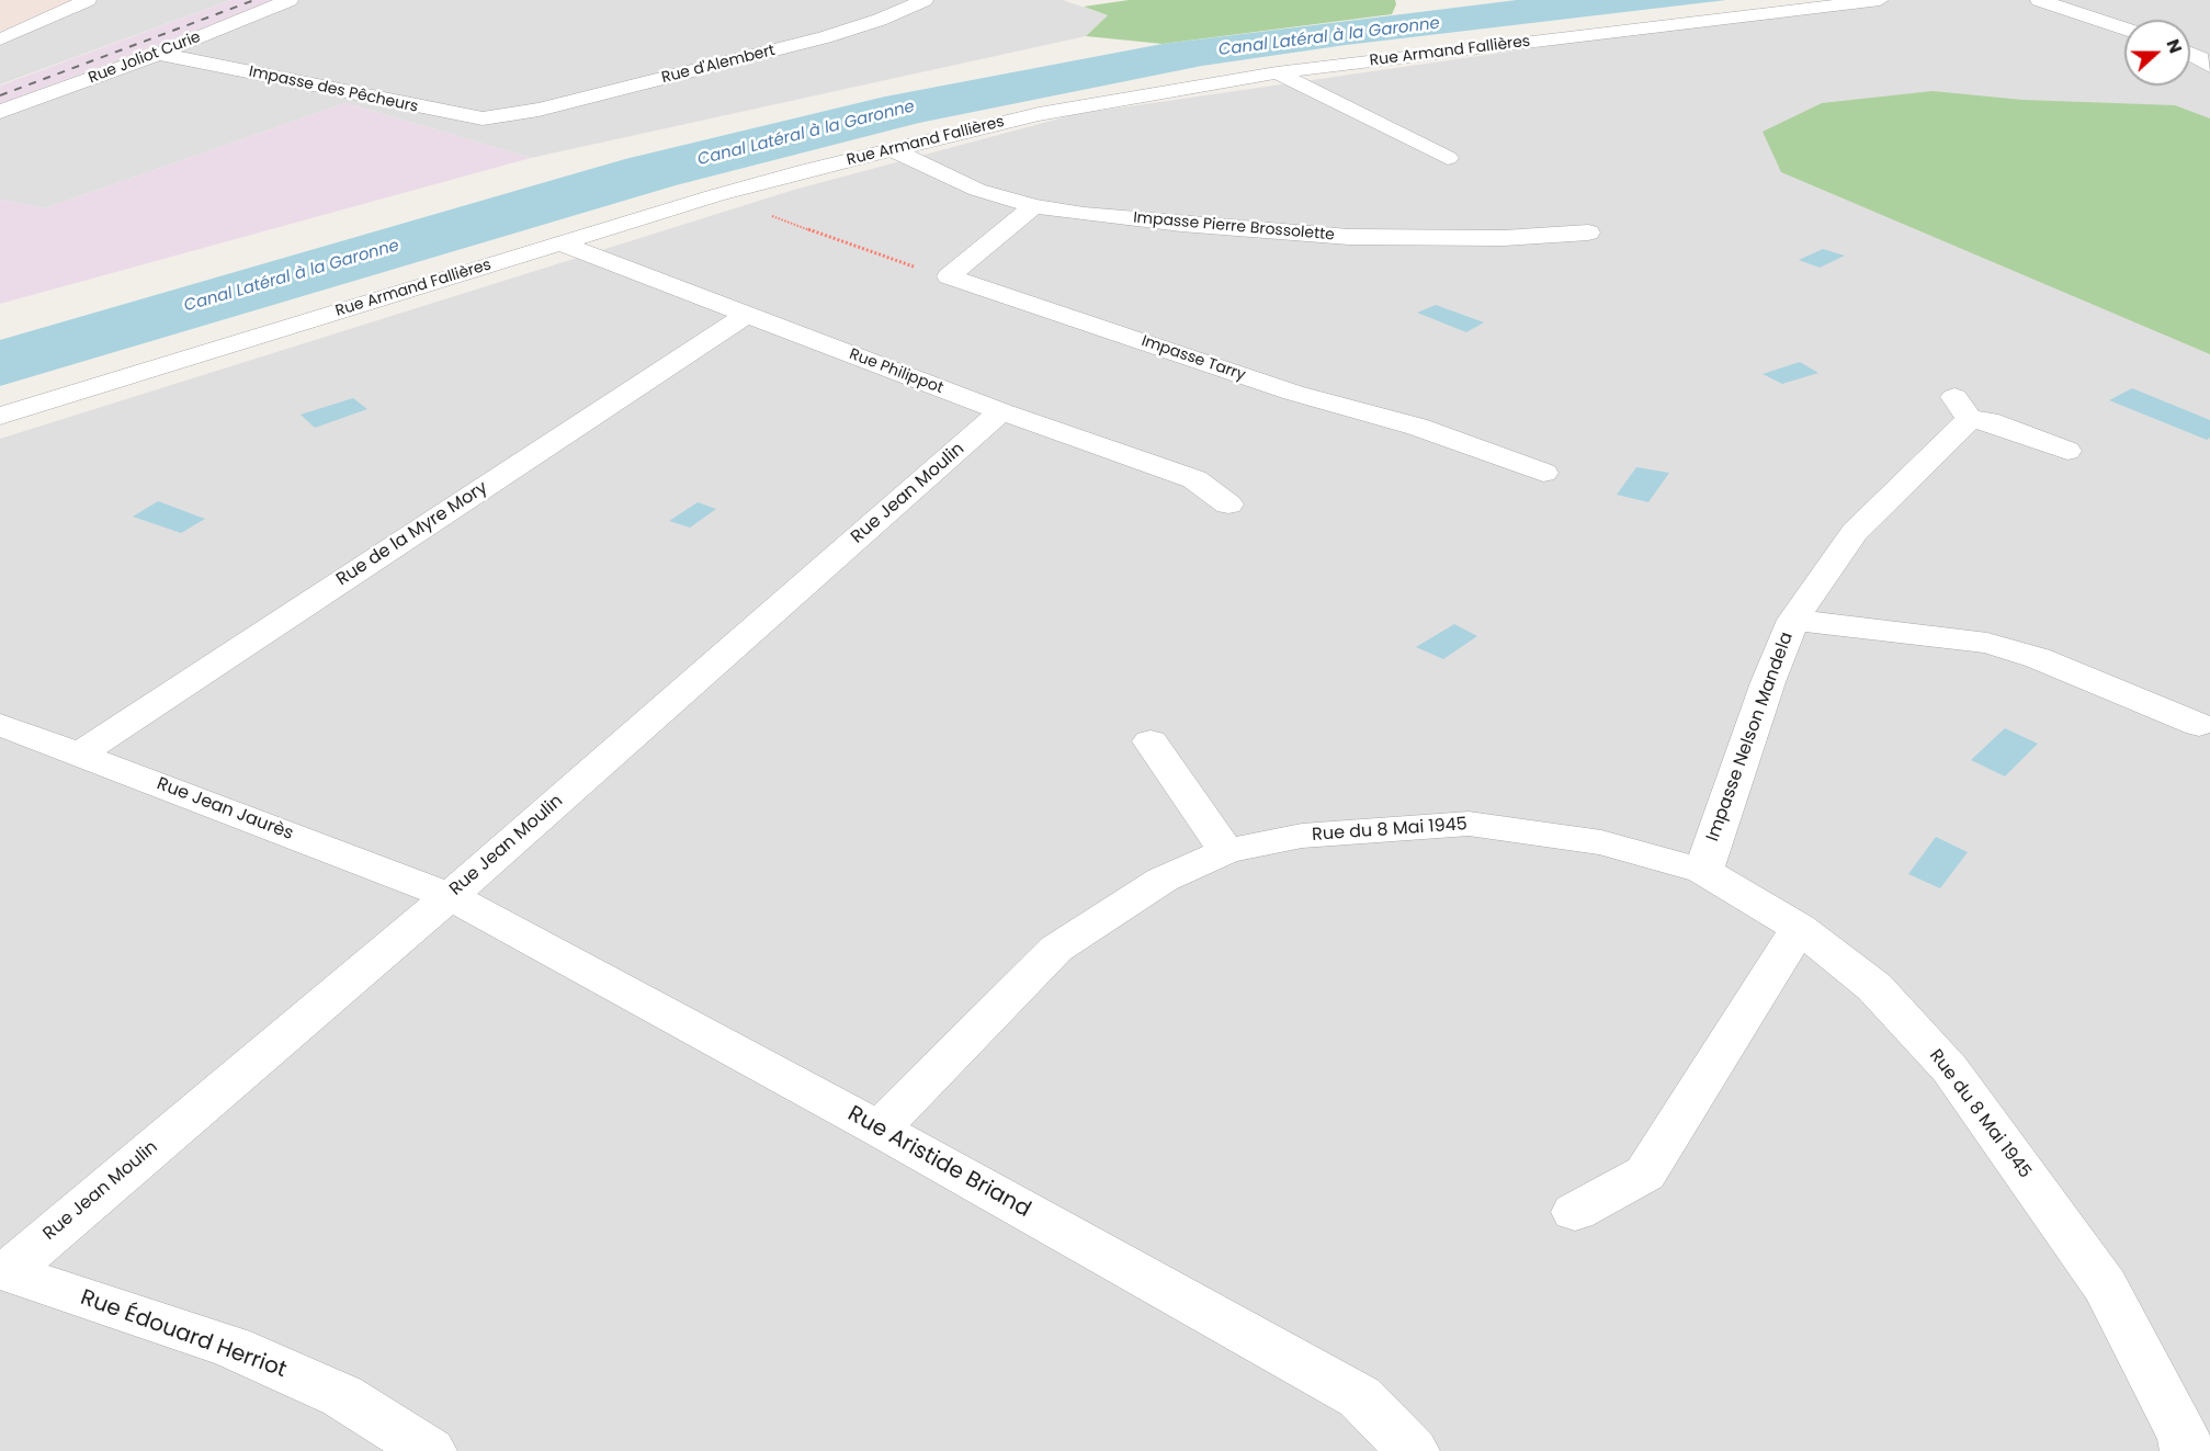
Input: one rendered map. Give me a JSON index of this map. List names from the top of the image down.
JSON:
{
  "streets": {
    "street": [
      "Rue Armand Fallières",
      "Rue Joliot Curie",
      "Rue d'Alembert",
      "Impasse des Pêcheurs",
      "Impasse Pierre Brossolette",
      "Impasse Tarry",
      "Rue Philippot",
      "Rue Jean Moulin",
      "Rue de la Myre Mory",
      "Impasse Nelson Mandela",
      "Rue Jean Jaurès",
      "Rue du 8 Mai 1945",
      "Rue Aristide Briand",
      "Rue Édouard Herriot"
    ]
  },
  "crossings": [
    ["Rue Armand Fallières", "Impasse Pierre Brossolette"],
    ["Rue Armand Fallières", "Rue Philippot"],
    ["Rue Joliot Curie", "Impasse des Pêcheurs"],
    ["Rue d'Alembert", "Impasse des Pêcheurs"],
    ["Rue Philippot", "Rue Jean Moulin"],
    ["Rue Philippot", "Rue de la Myre Mory"],
    ["Rue Jean Moulin", "Rue Jean Jaurès"],
    ["Rue Jean Moulin", "Rue Aristide Briand"],
    ["Rue Jean Moulin", "Rue Édouard Herriot"],
    ["Rue de la Myre Mory", "Rue Jean Jaurès"],
    ["Impasse Nelson Mandela", "Rue du 8 Mai 1945"],
    ["Rue Jean Jaurès", "Rue Aristide Briand"],
    ["Rue du 8 Mai 1945", "Rue Aristide Briand"]
  ],
  "water": ["Canal Latéral à la Garonne"],
  "north": "right"
}
